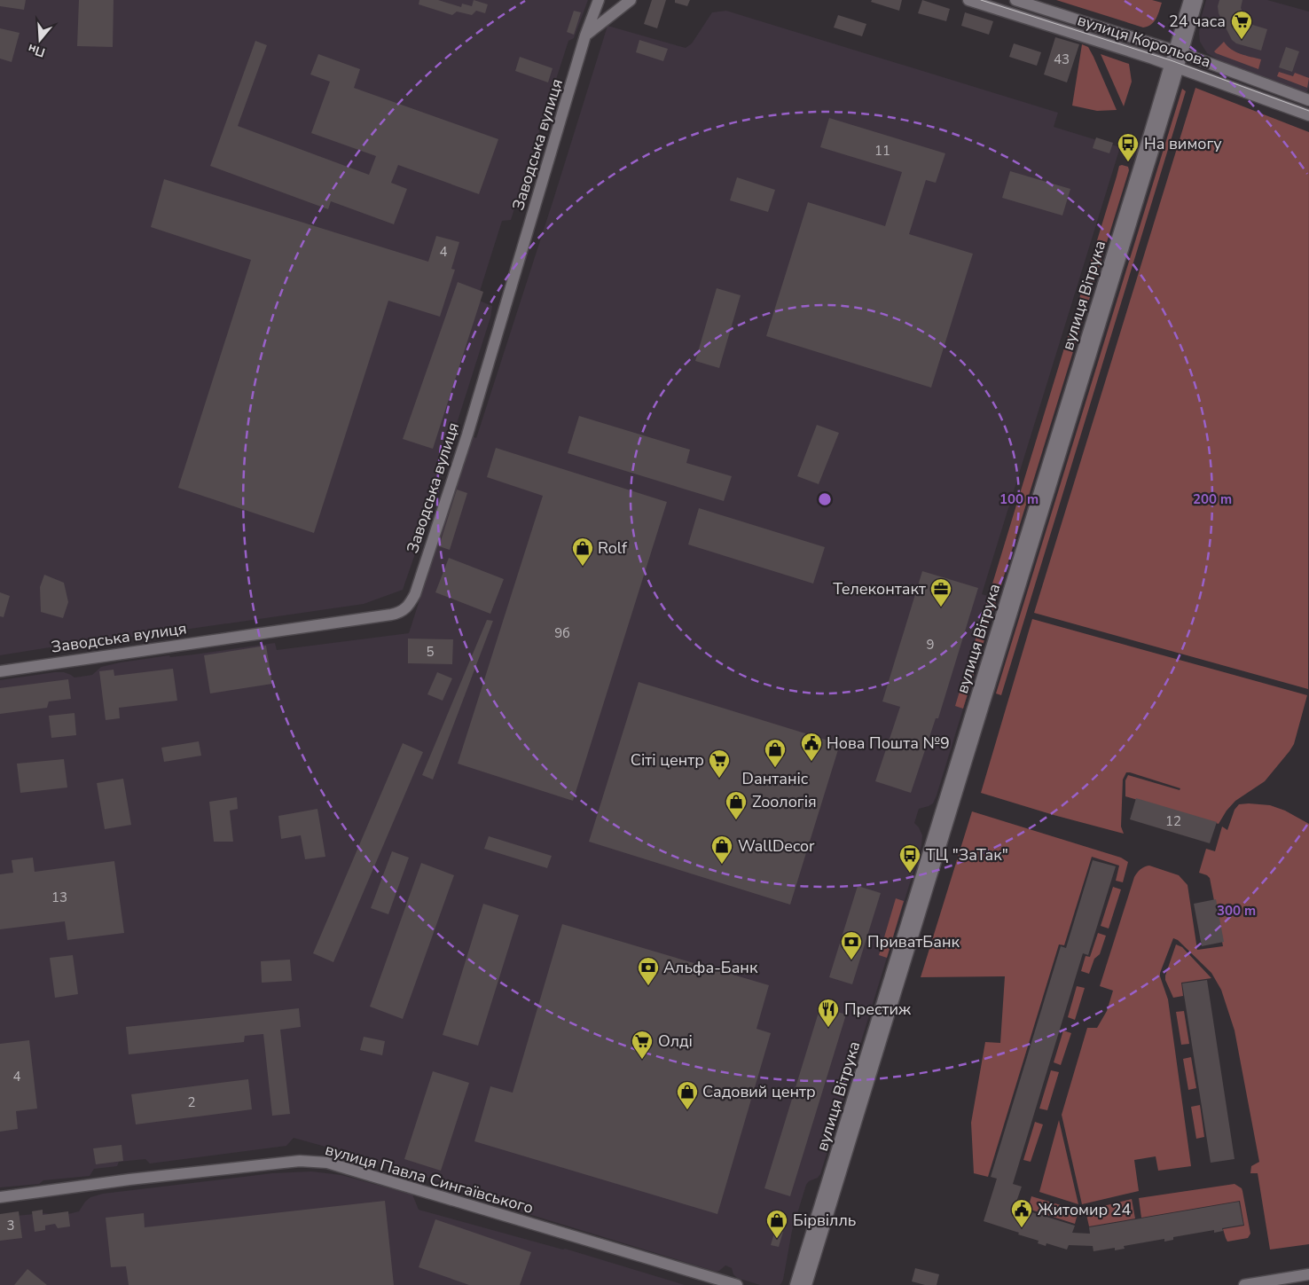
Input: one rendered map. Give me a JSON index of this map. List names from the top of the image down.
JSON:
{
  "streets": {
    "main road": [
      "вулиця Корольова",
      "Заводська вулиця",
      "вулиця Вітрука",
      "вулиця Павла Сингаївського"
    ]
  },
  "crossings": [
    ["вулиця Корольова", "вулиця Вітрука"]
  ],
  "places": {
    "supermarket": ["24 часа", "Сіті центр", "Олді"],
    "bus stop": ["На вимогу", "ТЦ \"ЗаТак\""],
    "shop": [
      "Rolf",
      "Dантаніс",
      "Zooлогія",
      "WallDecor",
      "Садовий центр",
      "Бірвілль"
    ],
    "office": ["Телеконтакт"],
    "public building": ["Нова Пошта №9", "Житомир 24"],
    "bank": ["ПриватБанк", "Альфа-Банк"],
    "restaurant": ["Престиж"]
  },
  "house_numbers": [
    "43",
    "11",
    "4",
    "9б",
    "9",
    "5",
    "12",
    "13",
    "4",
    "2",
    "3"
  ],
  "north": "bottom",
  "rings": ["100 m", "200 m", "300 m"]
}
